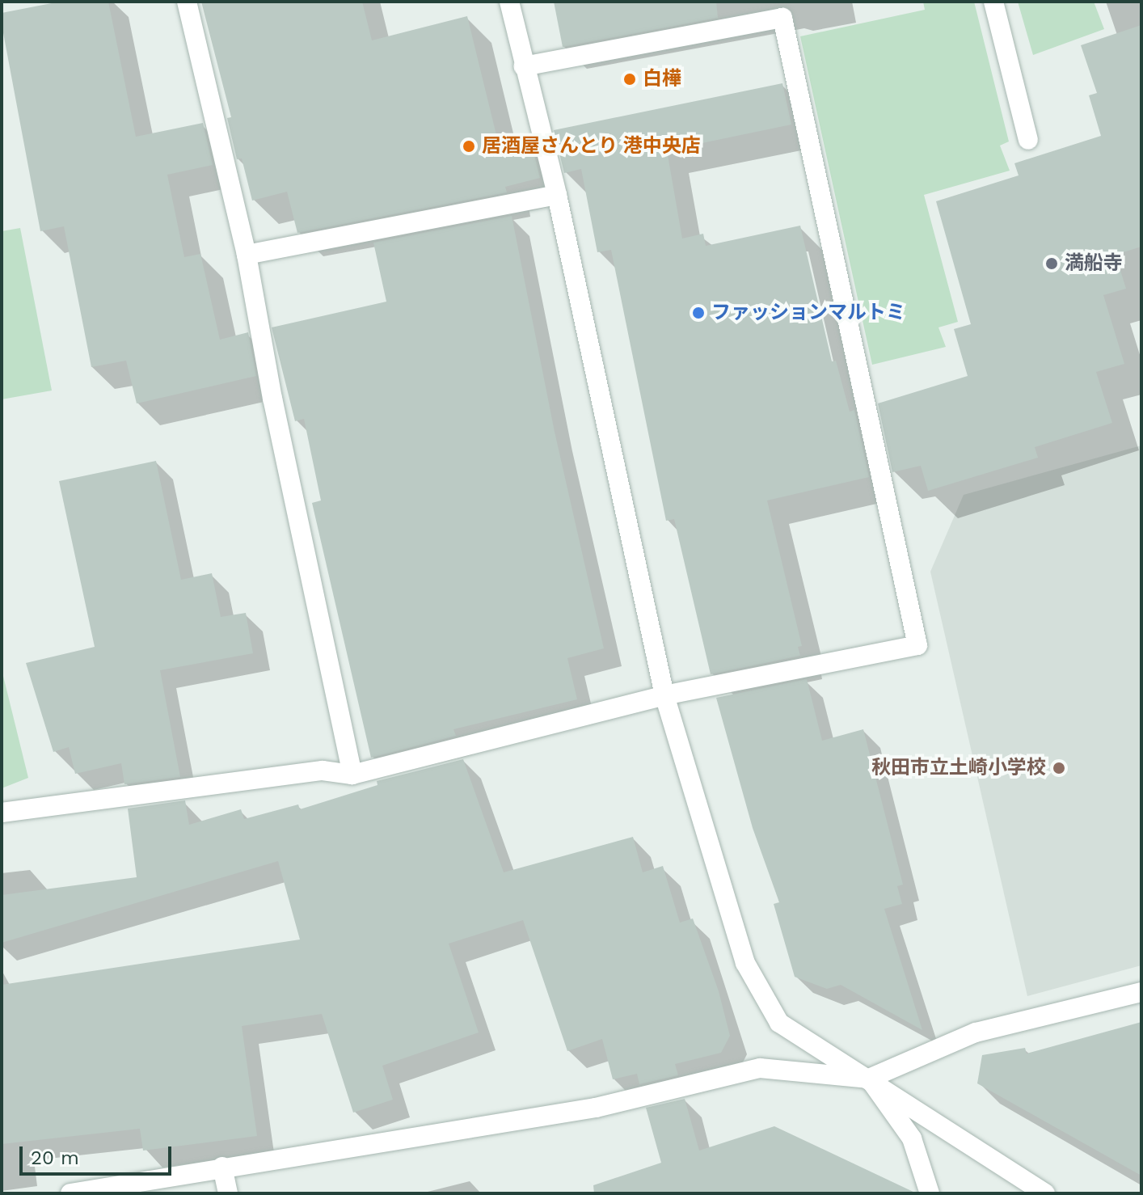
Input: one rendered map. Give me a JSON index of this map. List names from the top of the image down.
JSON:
{
  "places": [
    "白樺",
    "居酒屋さんとり 港中央店",
    "満船寺",
    "ファッションマルトミ",
    "秋田市立土崎小学校"
  ],
  "scale_bar": "20 m"
}
